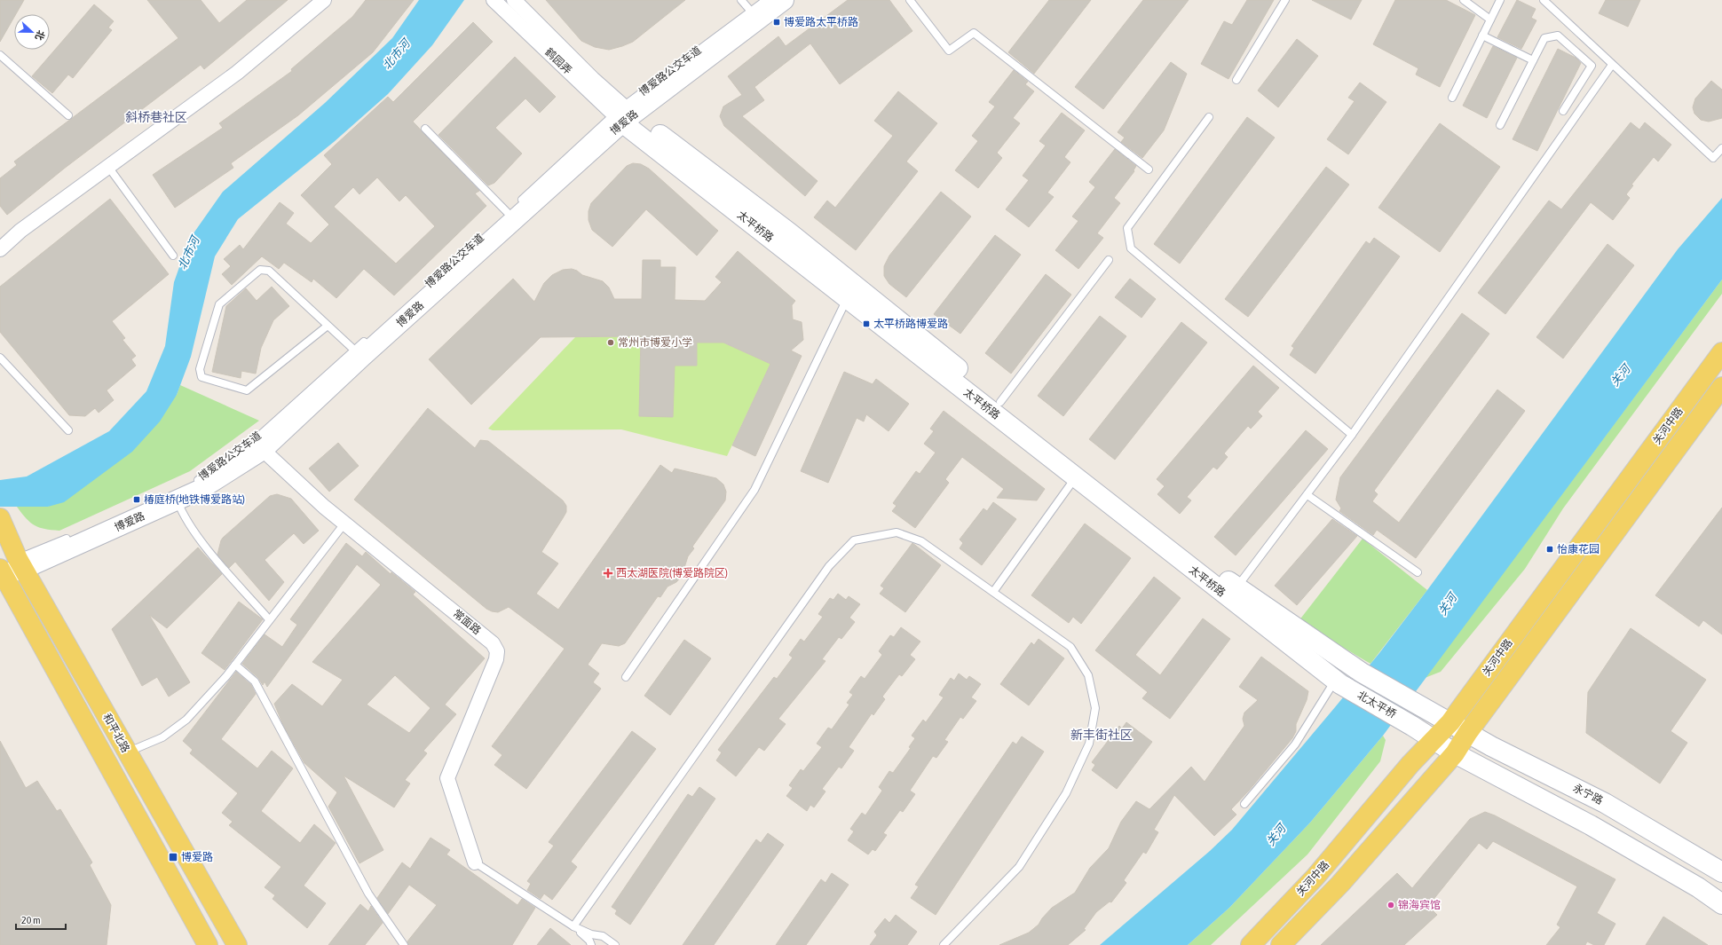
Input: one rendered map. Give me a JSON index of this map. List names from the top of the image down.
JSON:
{
  "streets": {
    "main road": [
      "博爱路",
      "太平桥路",
      "关河中路",
      "北太平桥",
      "和平北路",
      "永宁路"
    ],
    "street": ["鹤园弄", "常面路"],
    "lane": ["博爱路公交车道"]
  },
  "crossings": [
    ["鹤园弄", "博爱路"],
    ["鹤园弄", "太平桥路"],
    ["鹤园弄", "北太平桥"],
    ["博爱路公交车道", "博爱路"],
    ["博爱路", "太平桥路"],
    ["博爱路", "常面路"],
    ["博爱路", "北太平桥"],
    ["博爱路", "和平北路"],
    ["太平桥路", "北太平桥"],
    ["关河中路", "北太平桥"],
    ["关河中路", "永宁路"],
    ["北太平桥", "永宁路"]
  ],
  "districts": ["斜桥巷社区", "新丰街社区"],
  "water": ["北市河", "关河"],
  "places": {
    "transit": [
      "博爱路太平桥路",
      "太平桥路博爱路",
      "椿庭桥(地铁博爱路站)",
      "怡康花园",
      "博爱路"
    ],
    "other": ["常州市博爱小学", "锦海宾馆"],
    "health": ["西太湖医院(博爱路院区)"]
  },
  "scale_bar": "20 m",
  "north": "right"
}
